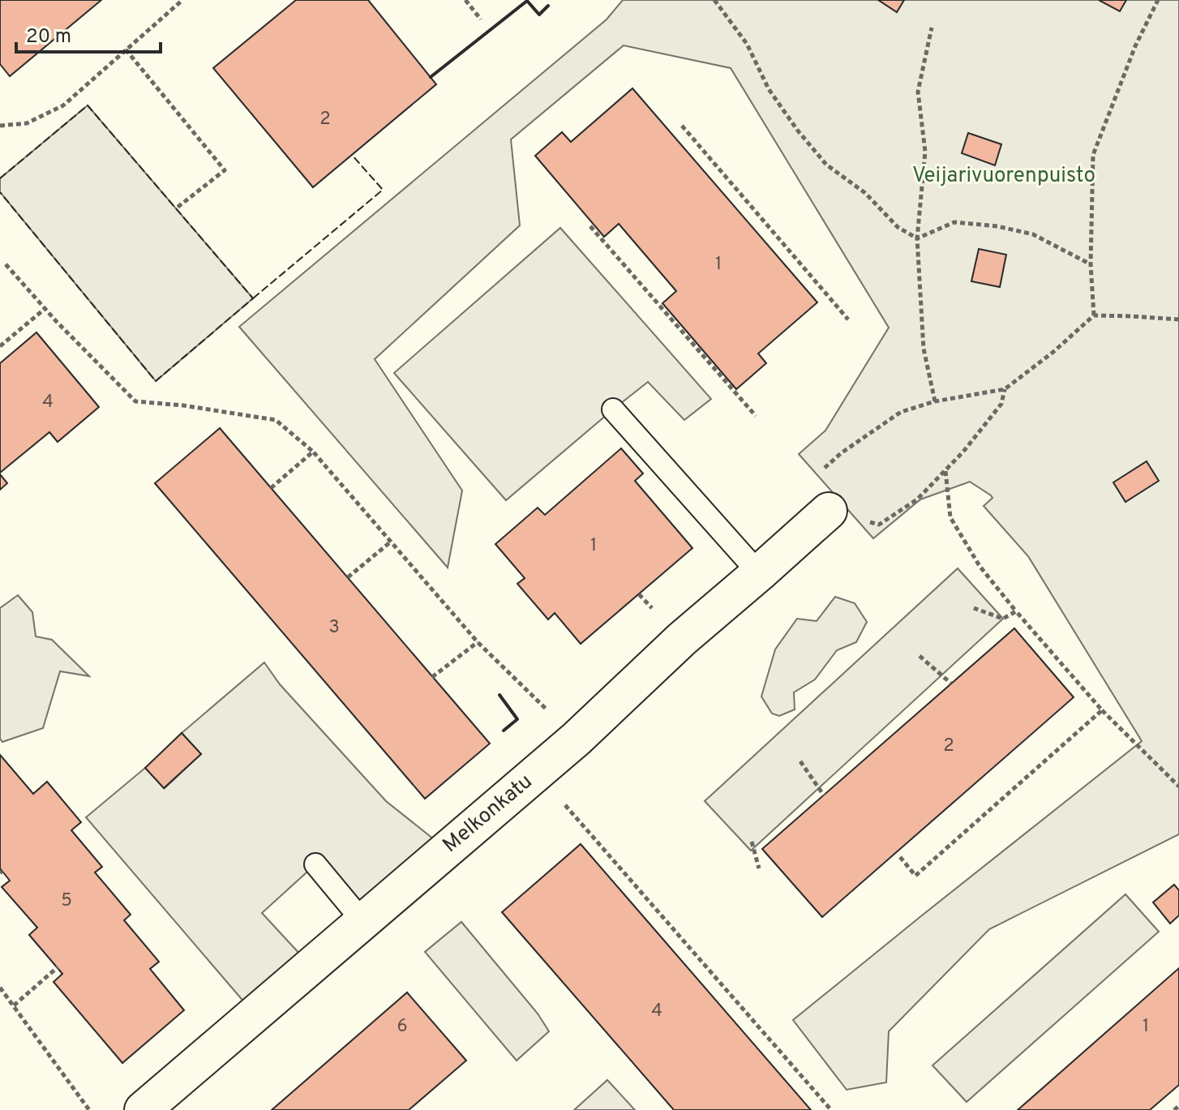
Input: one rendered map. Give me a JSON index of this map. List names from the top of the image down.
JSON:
{
  "streets": {
    "street": ["Melkonkatu"]
  },
  "parks": ["Veijarivuorenpuisto"],
  "house_numbers": [
    "2",
    "1",
    "4",
    "1",
    "3",
    "2",
    "5",
    "4",
    "6",
    "1"
  ],
  "scale_bar": "20 m"
}
